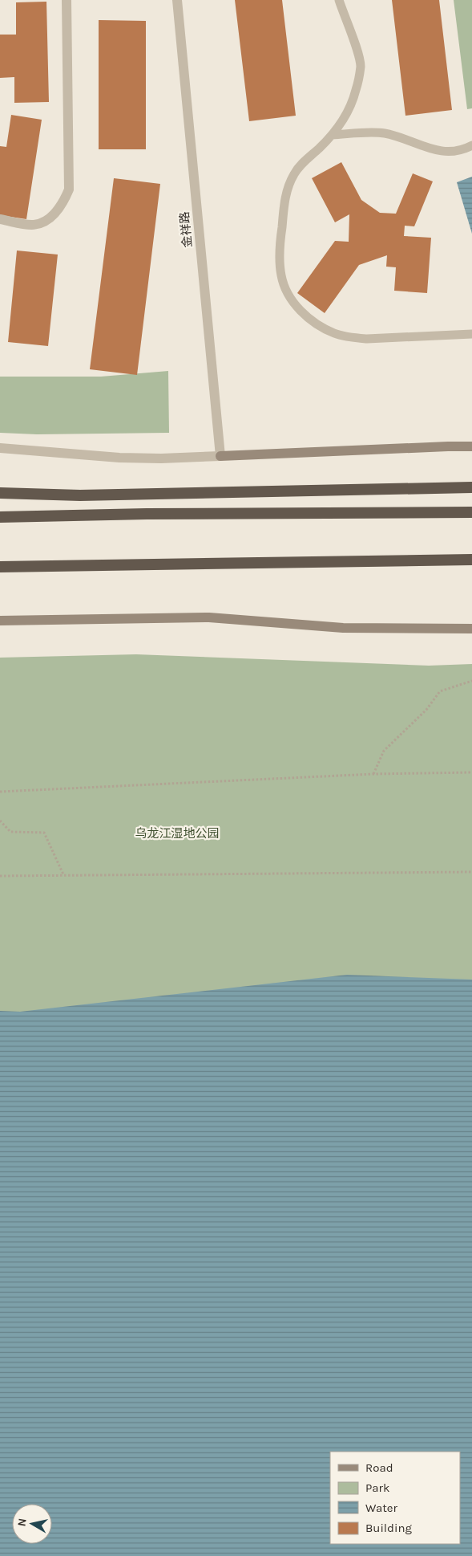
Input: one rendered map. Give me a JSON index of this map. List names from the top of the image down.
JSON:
{
  "streets": {
    "street": ["金祥路"]
  },
  "parks": ["乌龙江湿地公园"],
  "legend": [
    "Road",
    "Park",
    "Water",
    "Building"
  ],
  "north": "left"
}
